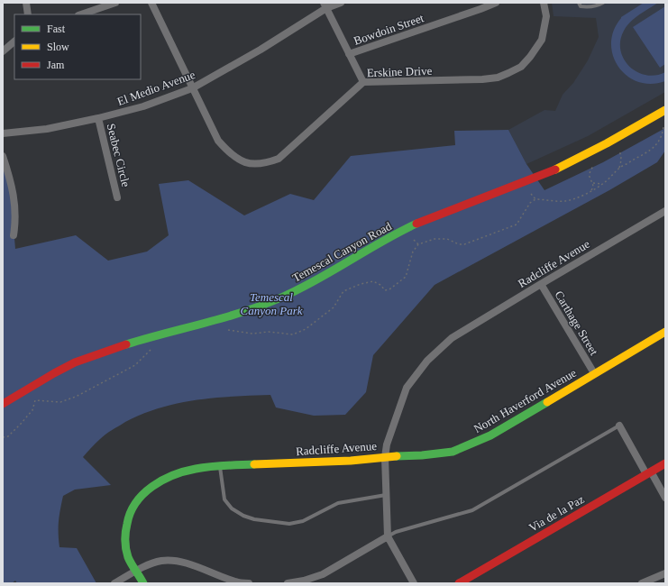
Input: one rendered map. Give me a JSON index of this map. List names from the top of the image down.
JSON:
{
  "streets": {
    "street": [
      "Bowdoin Street",
      "Erskine Drive",
      "El Medio Avenue",
      "Seabec Circle",
      "Temescal Canyon Road",
      "Radcliffe Avenue",
      "Carthage Street",
      "North Haverford Avenue",
      "Via de la Paz"
    ]
  },
  "crossings": [
    ["Erskine Drive", "El Medio Avenue"],
    ["El Medio Avenue", "Seabec Circle"],
    ["Radcliffe Avenue", "Carthage Street"],
    ["Radcliffe Avenue", "North Haverford Avenue"],
    ["Carthage Street", "North Haverford Avenue"]
  ],
  "parks": ["Temescal Canyon Park"],
  "legend": ["Fast", "Slow", "Jam"]
}
